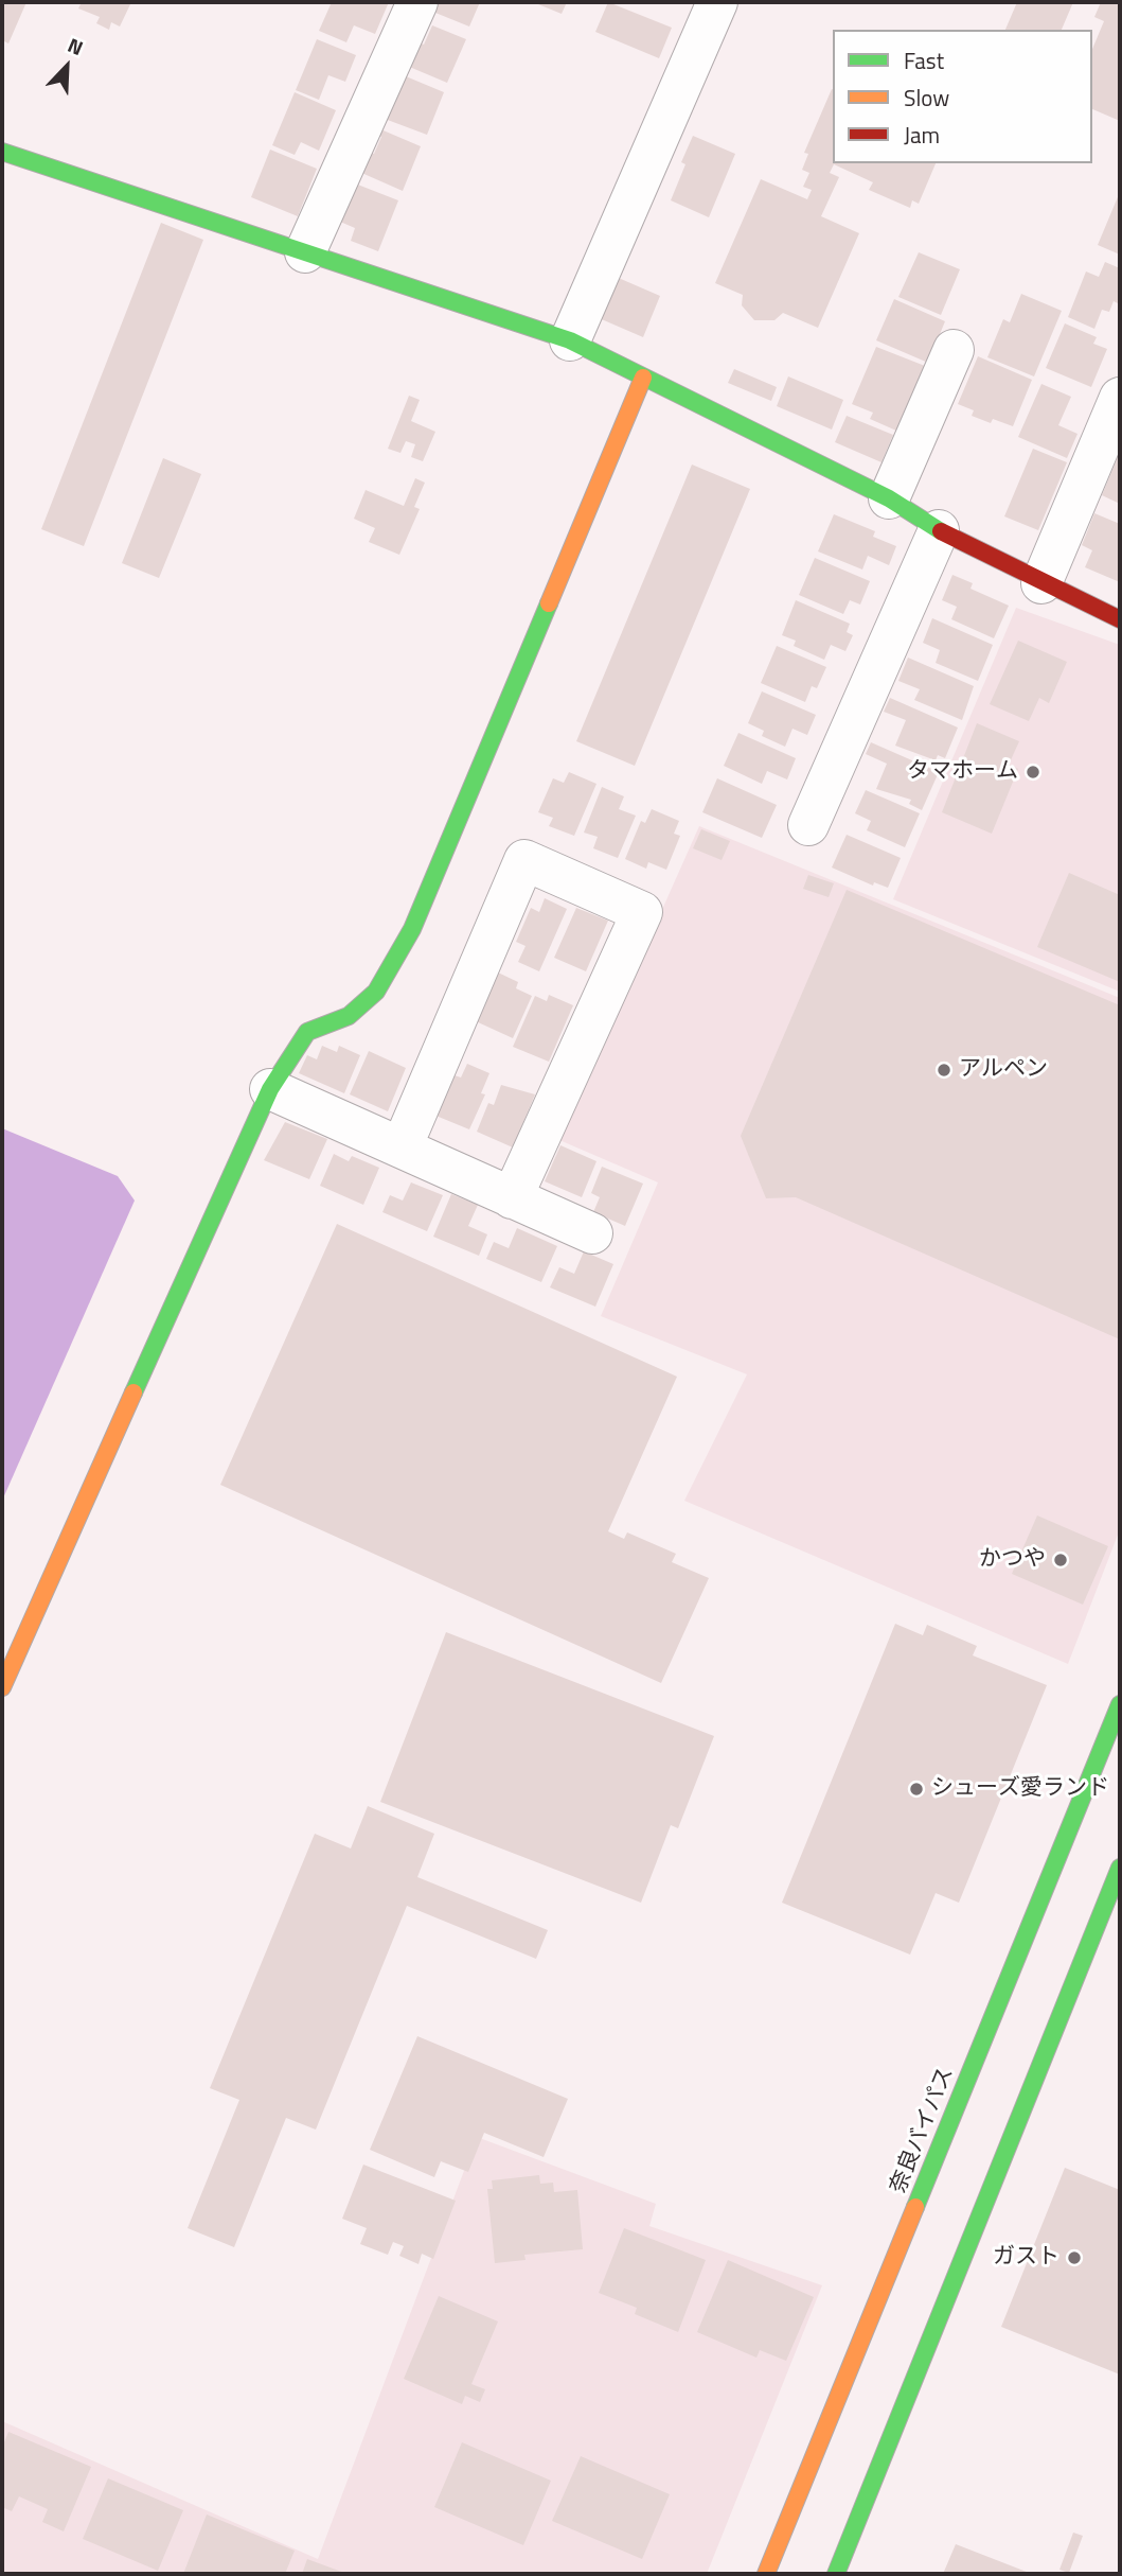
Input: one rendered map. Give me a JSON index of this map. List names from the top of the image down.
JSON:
{
  "streets": {
    "main road": ["奈良バイパス"]
  },
  "places": [
    "タマホーム",
    "アルペン",
    "かつや",
    "シューズ愛ランド",
    "ガスト"
  ],
  "legend": ["Fast", "Slow", "Jam"],
  "north": "top right"
}
